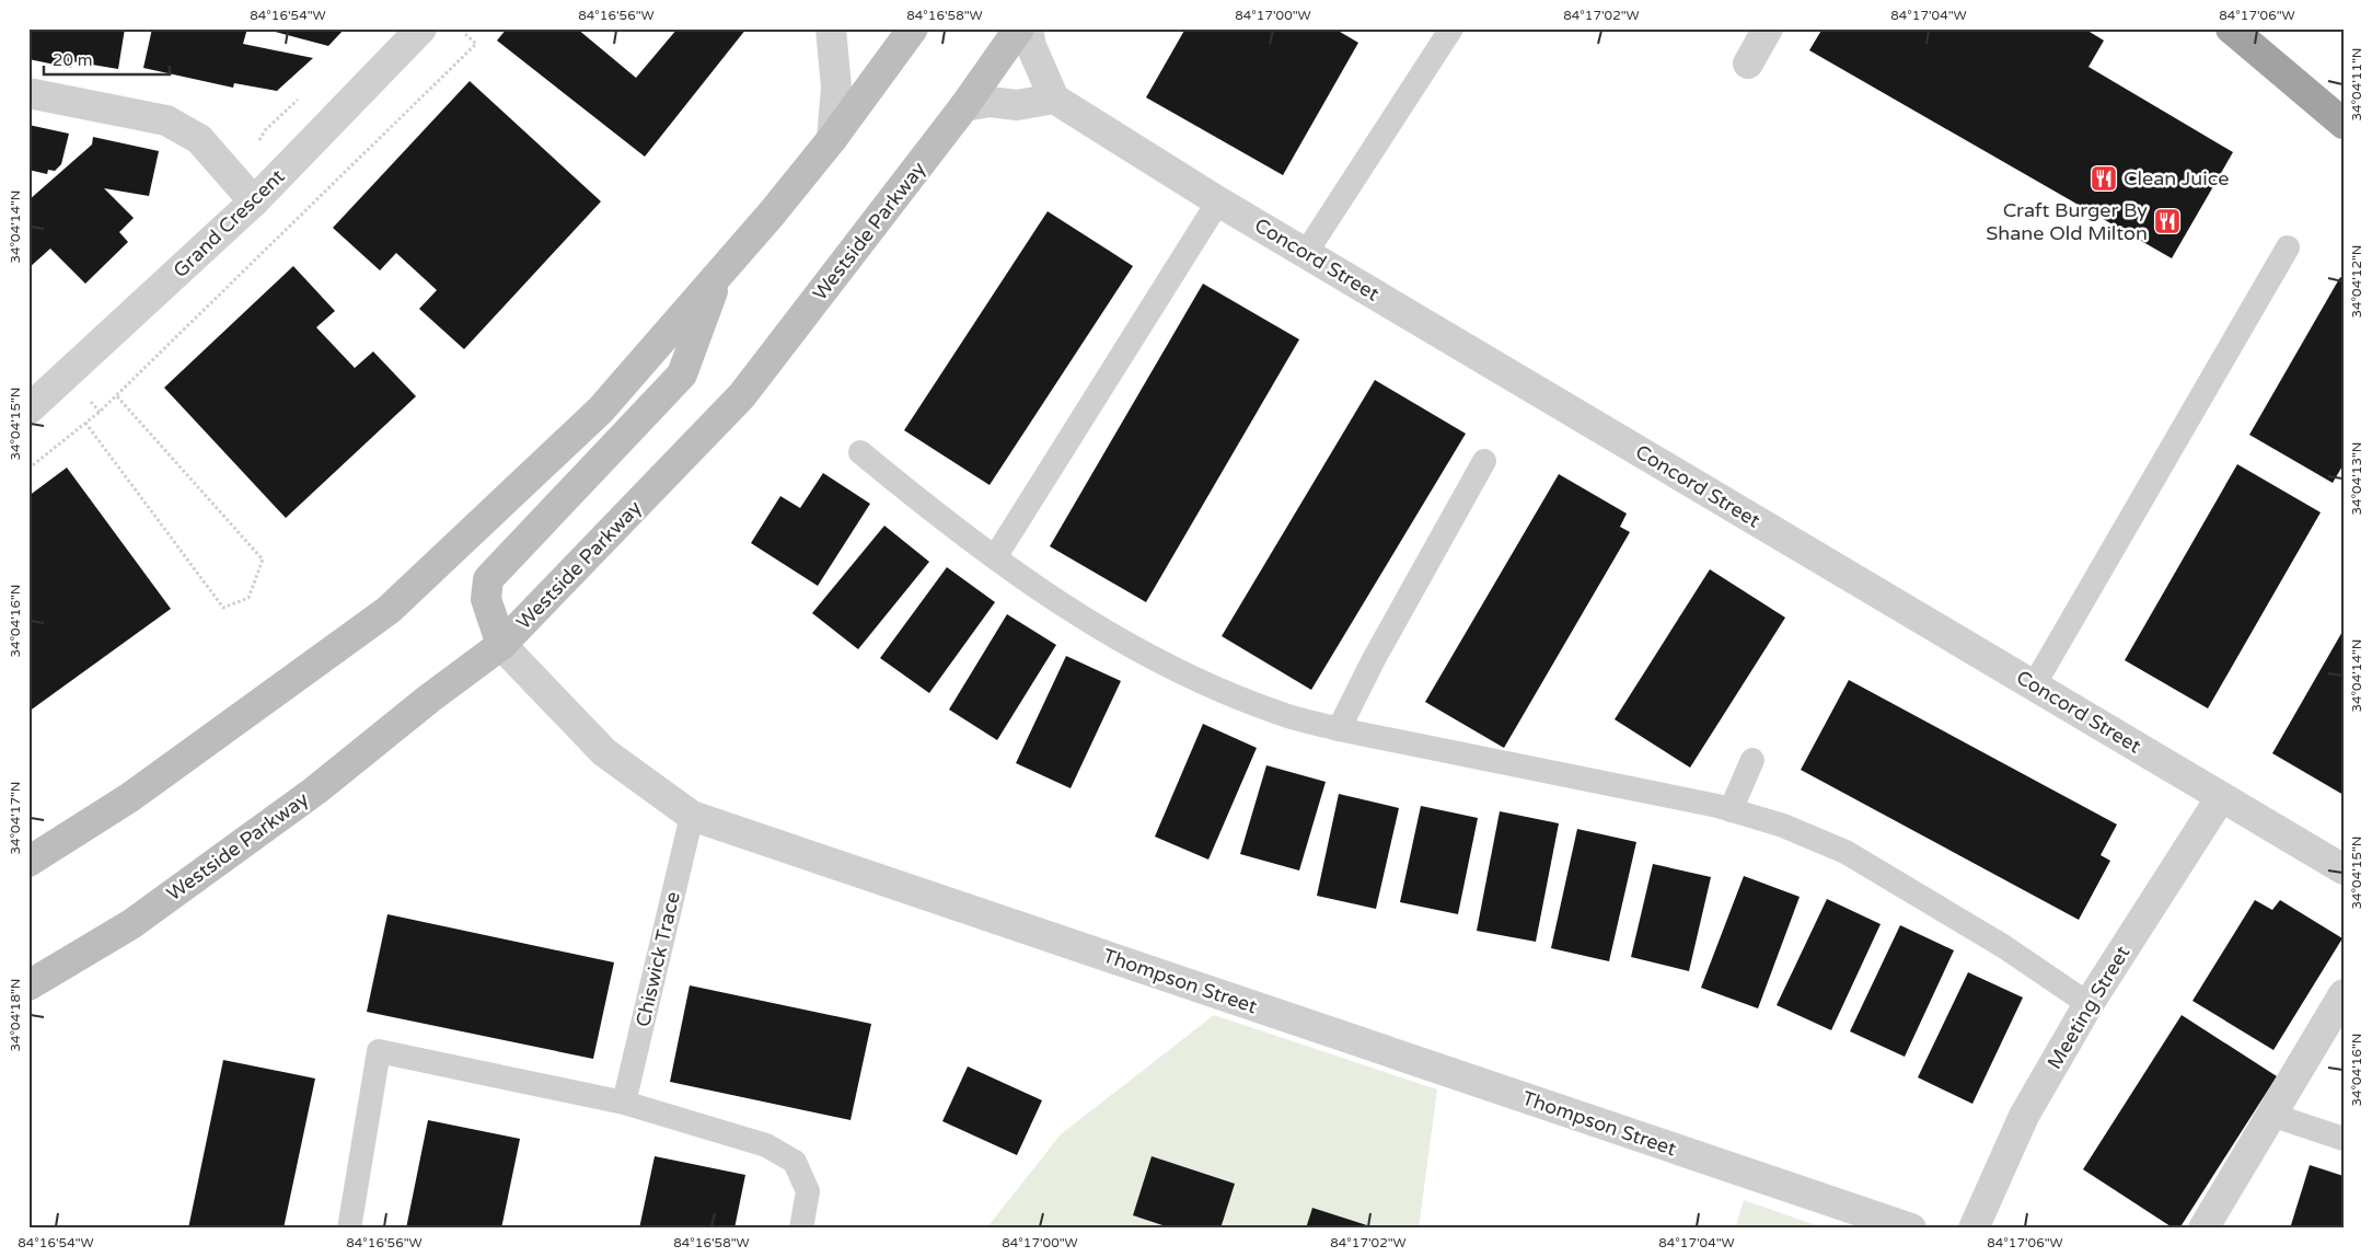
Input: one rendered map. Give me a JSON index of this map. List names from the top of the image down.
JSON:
{
  "streets": {
    "main road": ["Westside Parkway"],
    "street": [
      "Grand Crescent",
      "Concord Street",
      "Thompson Street",
      "Meeting Street"
    ],
    "lane": ["Chiswick Trace"]
  },
  "crossings": [
    ["Westside Parkway", "Thompson Street"],
    ["Concord Street", "Meeting Street"],
    ["Chiswick Trace", "Thompson Street"]
  ],
  "places": {
    "restaurant": ["Clean Juice", "Craft Burger By Shane Old Milton"]
  },
  "scale_bar": "20 m",
  "coordinates": [
    "84°16'54\"W",
    "84°16'56\"W",
    "84°16'58\"W",
    "84°17'00\"W",
    "84°17'02\"W",
    "84°17'04\"W",
    "84°17'06\"W",
    "34°04'11\"N",
    "34°04'14\"N",
    "34°04'12\"N",
    "34°04'15\"N",
    "34°04'13\"N",
    "34°04'16\"N",
    "34°04'17\"N",
    "34°04'18\"N"
  ]
}
